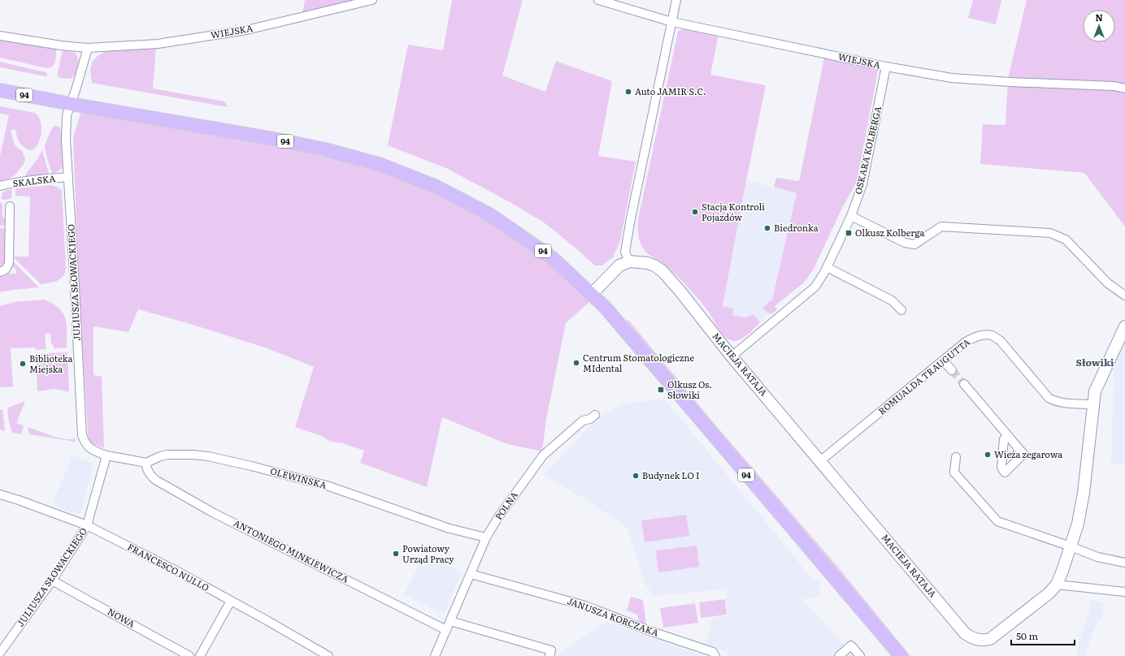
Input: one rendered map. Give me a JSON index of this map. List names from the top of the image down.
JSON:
{
  "streets": {
    "main road": ["94"],
    "street": [
      "WIEJSKA",
      "OSKARA KOLBERGA",
      "SKALSKA",
      "JULIUSZA SŁOWACKIEGO",
      "MACIEJA RATAJA",
      "ROMUALDA TRAUGUTTA",
      "OLEWIŃSKA",
      "POLNA",
      "ANTONIEGO MINKIEWICZA",
      "FRANCESCO NULLO",
      "JANUSZA KORCZAKA",
      "NOWA"
    ]
  },
  "crossings": [
    ["WIEJSKA", "OSKARA KOLBERGA"],
    ["WIEJSKA", "JULIUSZA SŁOWACKIEGO"],
    ["94", "JULIUSZA SŁOWACKIEGO"],
    ["OSKARA KOLBERGA", "MACIEJA RATAJA"],
    ["SKALSKA", "JULIUSZA SŁOWACKIEGO"],
    ["JULIUSZA SŁOWACKIEGO", "FRANCESCO NULLO"],
    ["JULIUSZA SŁOWACKIEGO", "NOWA"],
    ["MACIEJA RATAJA", "ROMUALDA TRAUGUTTA"],
    ["OLEWIŃSKA", "POLNA"],
    ["OLEWIŃSKA", "ANTONIEGO MINKIEWICZA"],
    ["POLNA", "ANTONIEGO MINKIEWICZA"],
    ["POLNA", "JANUSZA KORCZAKA"]
  ],
  "districts": ["Słowiki"],
  "places": {
    "other": [
      "Auto JAMIR S.C.",
      "Stacja Kontroli Pojazdów",
      "Biedronka",
      "Centrum Stomatologiczne MIdental",
      "Biblioteka Miejska",
      "Wieża zegarowa",
      "Budynek LO I",
      "Powiatowy Urząd Pracy"
    ],
    "transit": ["Olkusz Kolberga", "Olkusz Os. Słowiki"]
  },
  "scale_bar": "50 m",
  "north": "top"
}
